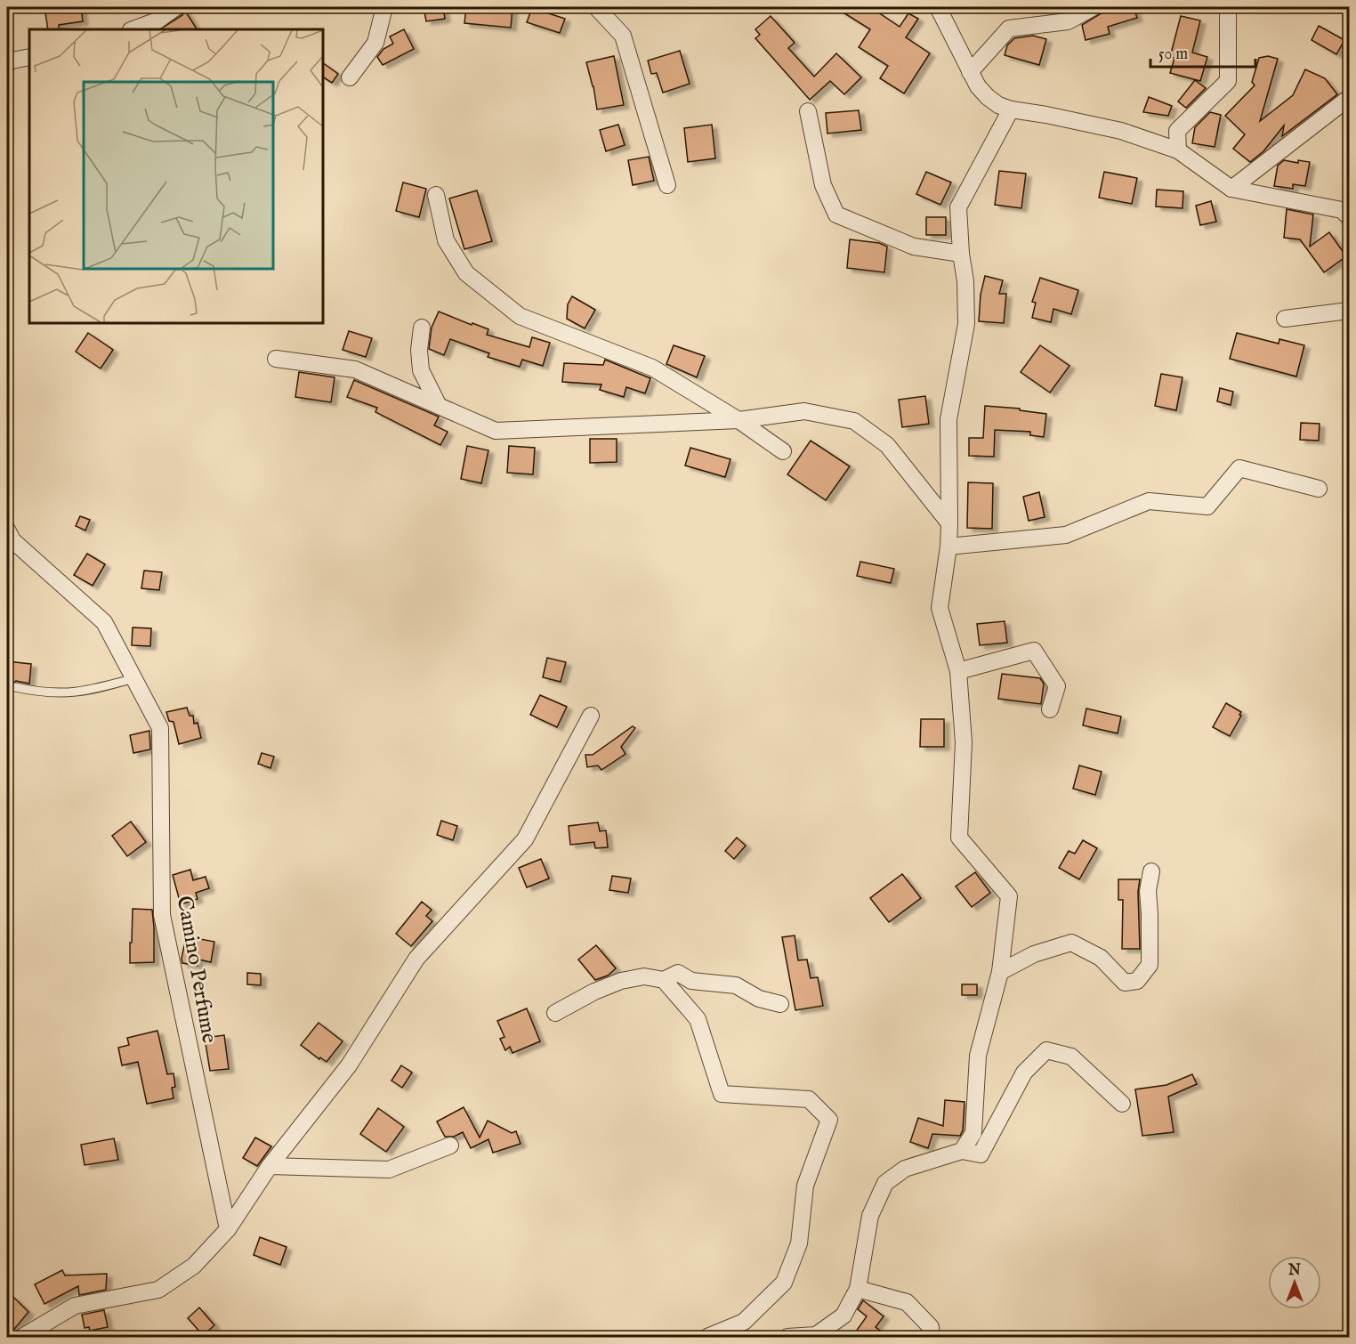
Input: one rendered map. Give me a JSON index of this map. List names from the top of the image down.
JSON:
{
  "streets": {
    "street": ["Camino Perfume"]
  },
  "scale_bar": "50 m",
  "north": "top"
}
